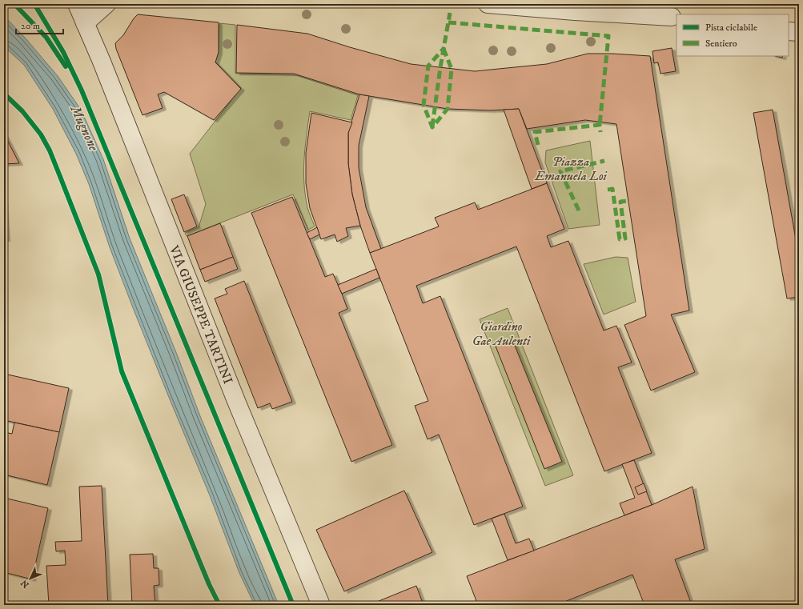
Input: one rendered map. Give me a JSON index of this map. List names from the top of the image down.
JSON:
{
  "streets": {
    "street": ["VIA GIUSEPPE TARTINI"]
  },
  "water": ["Mugnone"],
  "parks": ["Piazza Emanuela Loi", "Giardino Gae Aulenti"],
  "legend": ["Pista ciclabile", "Sentiero"],
  "scale_bar": "20 m",
  "north": "bottom left"
}
